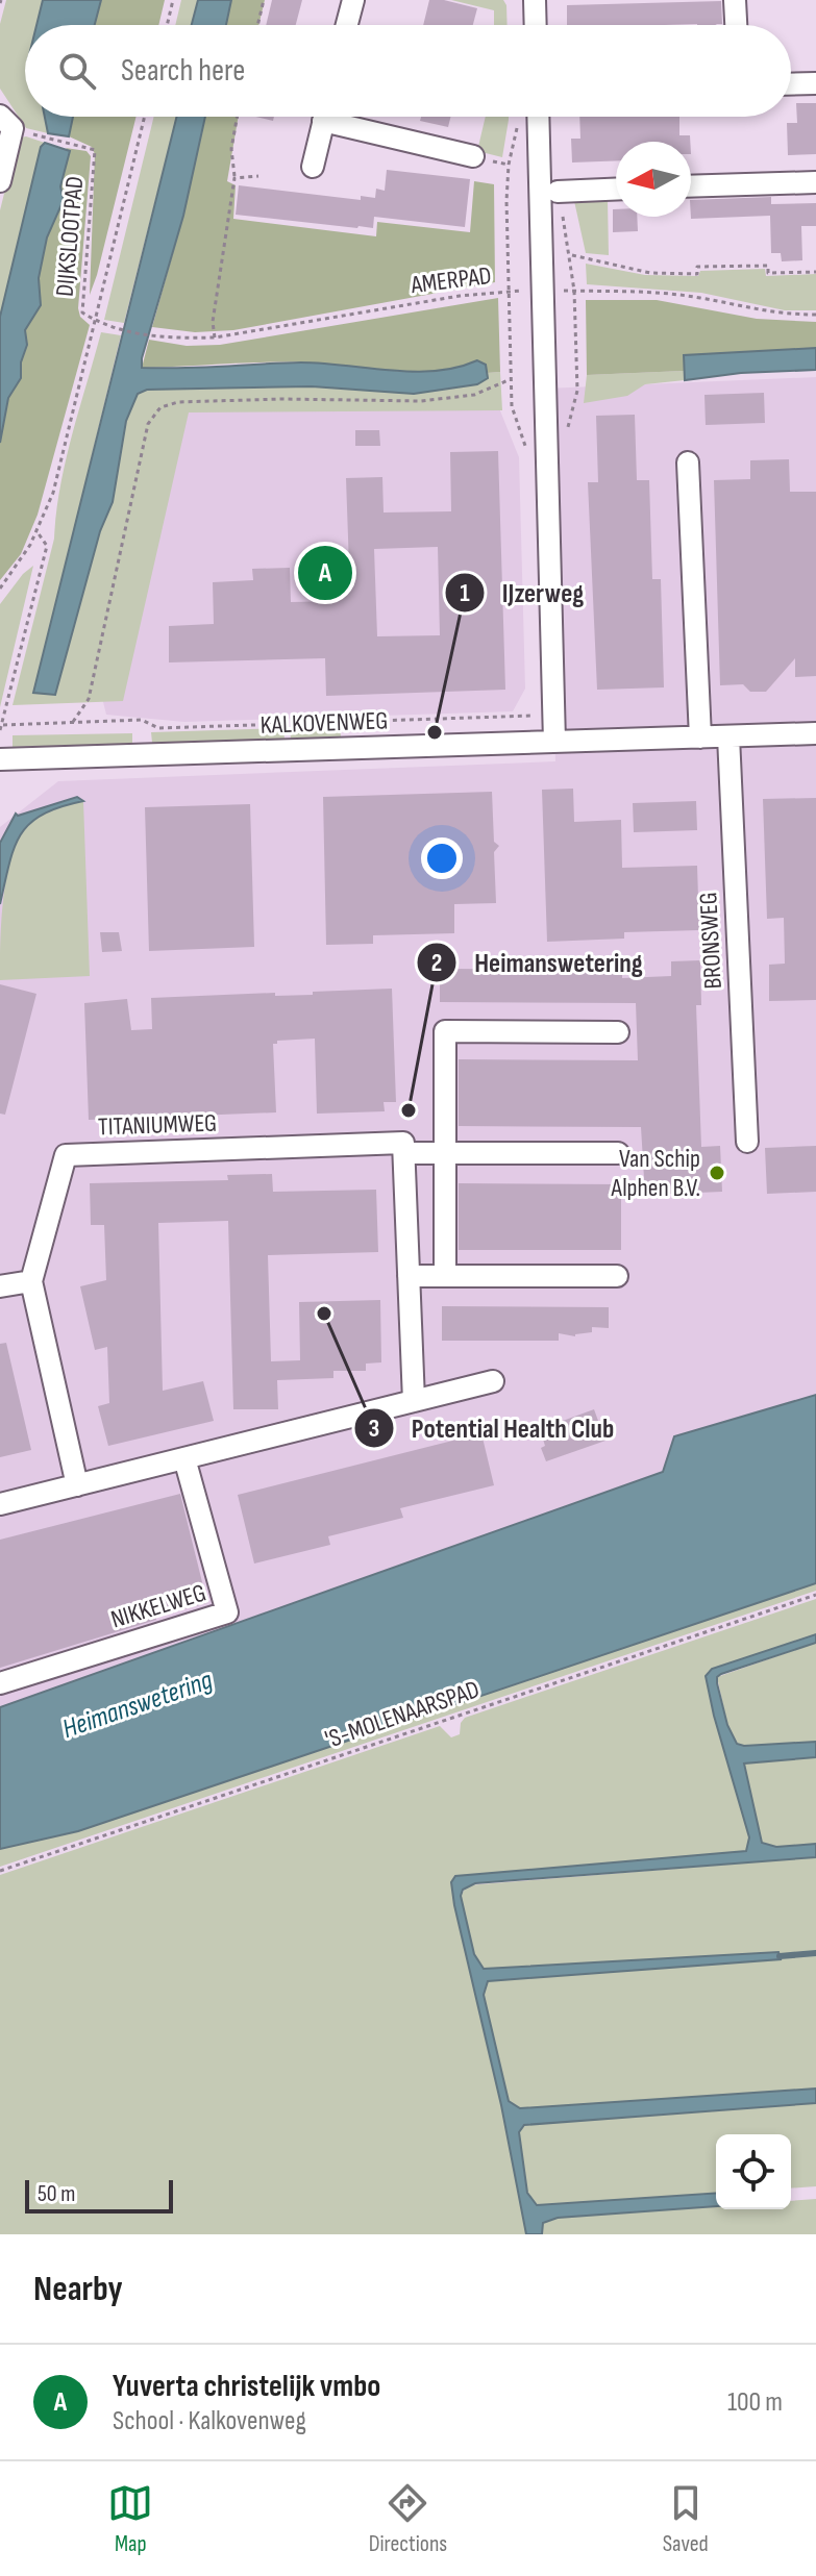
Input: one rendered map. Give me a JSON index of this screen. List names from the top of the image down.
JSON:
{
  "streets": {
    "street": [
      "KALKOVENWEG",
      "BRONSWEG",
      "TITANIUMWEG",
      "NIKKELWEG"
    ],
    "path": ["DIJKSLOOTPAD", "AMERPAD", "'S-MOLENAARSPAD"]
  },
  "crossings": [
    ["DIJKSLOOTPAD", "AMERPAD"],
    ["DIJKSLOOTPAD", "KALKOVENWEG"],
    ["KALKOVENWEG", "BRONSWEG"]
  ],
  "water": ["Heimanswetering"],
  "places": [
    "IJzerweg",
    "Heimanswetering",
    "Van Schip Alphen B.V.",
    "Potential Health Club"
  ],
  "scale_bar": "50 m",
  "north": "left",
  "page": {
    "search": "Search here",
    "pins": "A",
    "scale": "50 m",
    "heading": "Nearby",
    "list": [
      {
        "mark": "A",
        "name": "Yuverta christelijk vmbo",
        "note": "School · Kalkovenweg",
        "value": "100 m"
      }
    ],
    "nav": ["Map", "Directions", "Saved"]
  }
}
